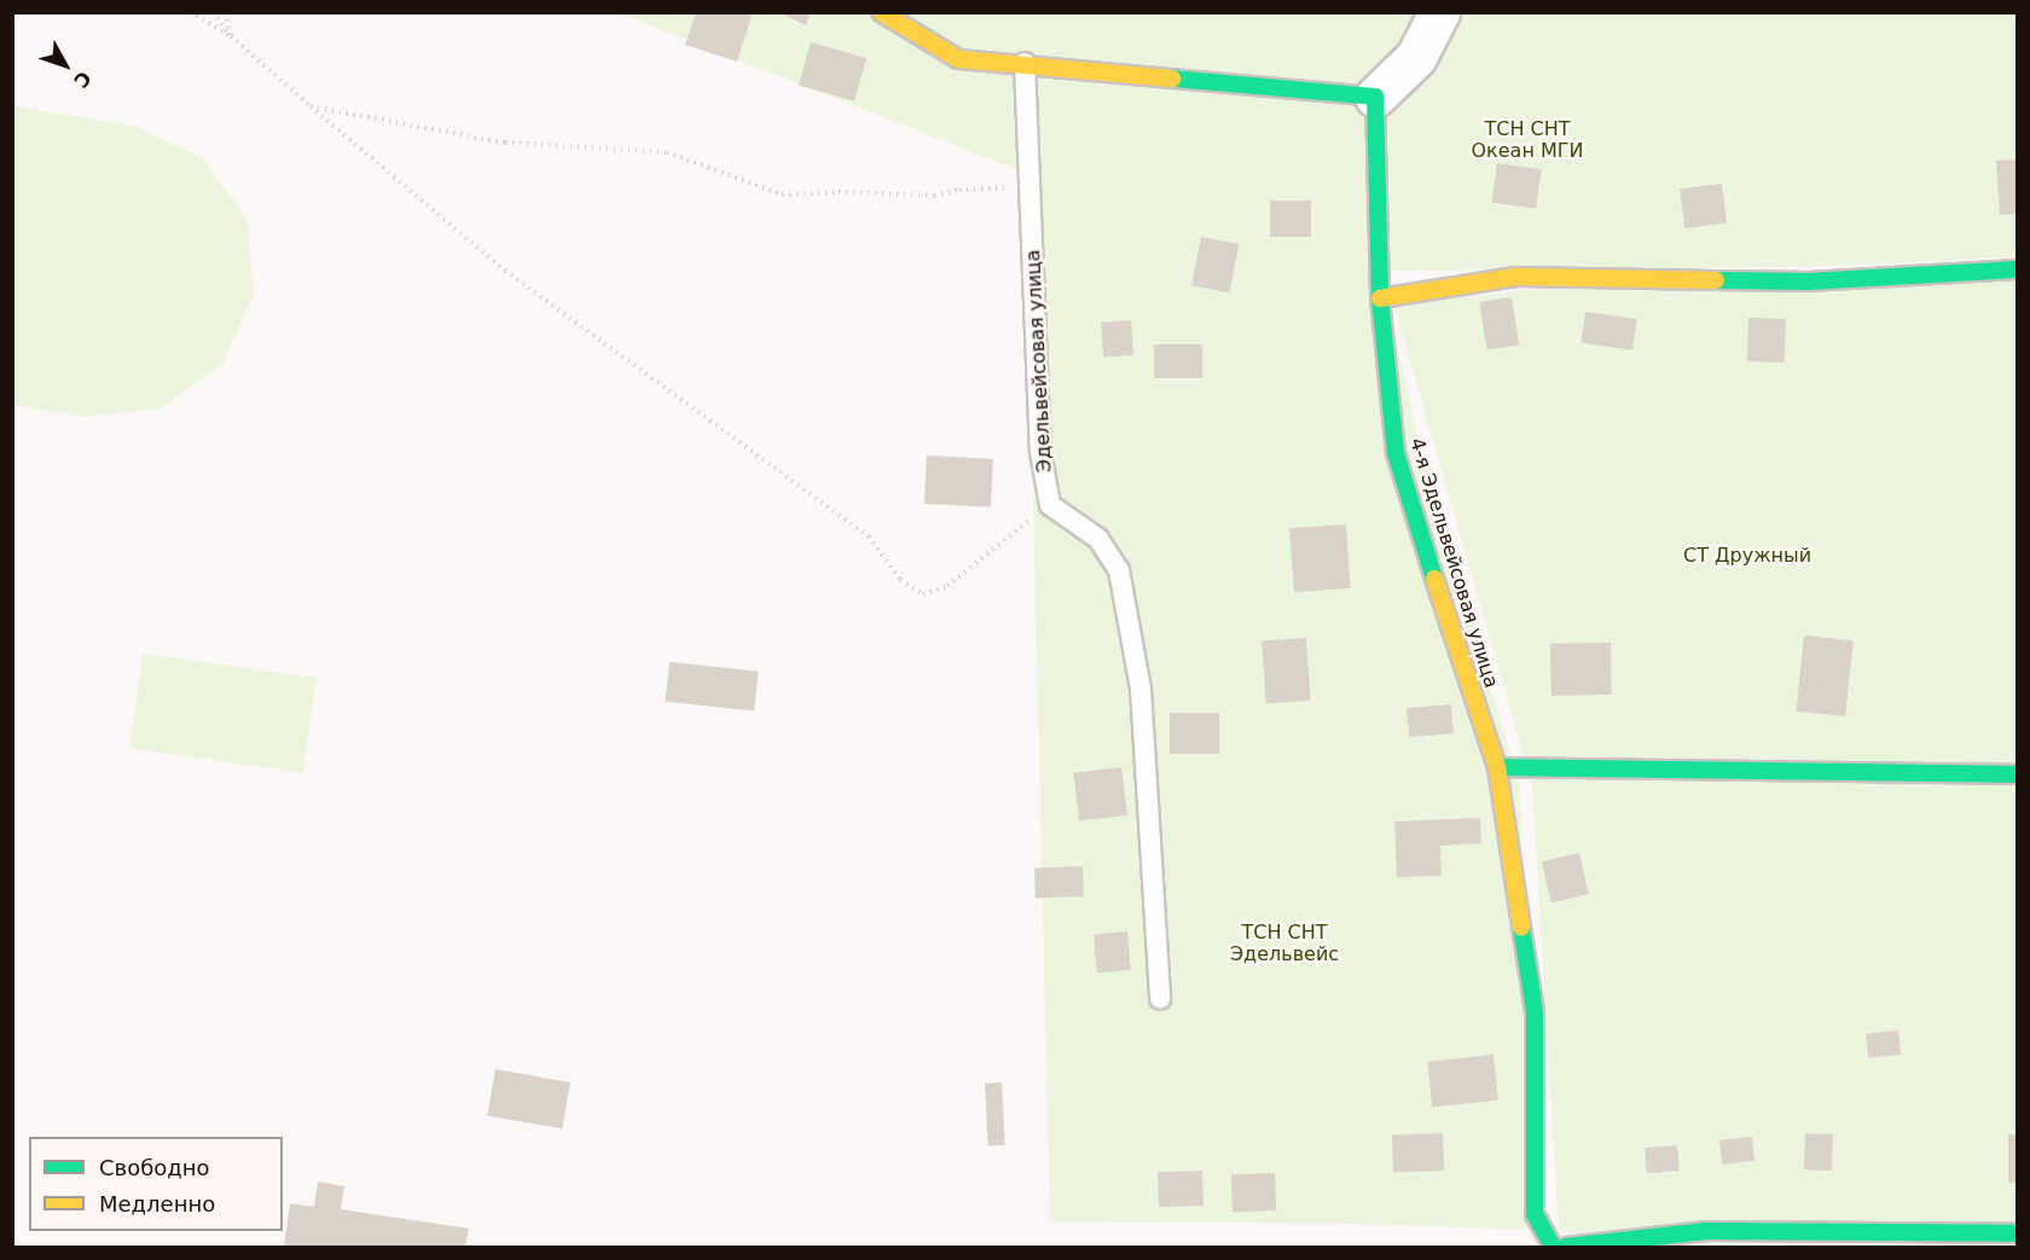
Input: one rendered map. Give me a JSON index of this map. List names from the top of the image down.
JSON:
{
  "streets": {
    "street": ["4-я Эдельвейсовая улица"],
    "lane": ["Эдельвейсовая улица"]
  },
  "parks": ["ТСН СНТ Океан МГИ", "СТ Дружный", "ТСН СНТ Эдельвейс"],
  "legend": ["Свободно", "Медленно"],
  "north": "bottom right"
}
